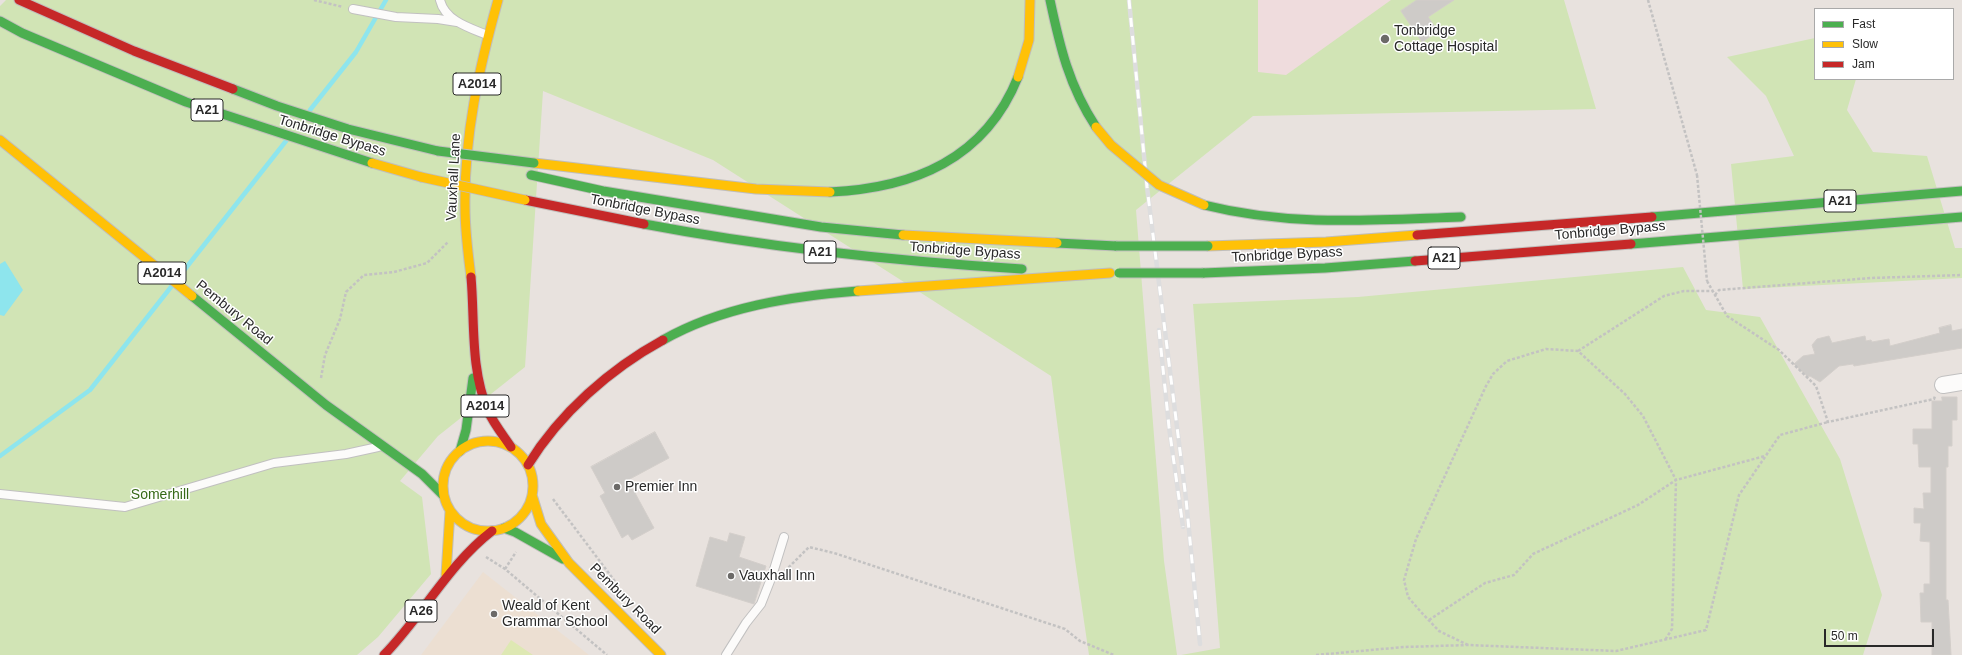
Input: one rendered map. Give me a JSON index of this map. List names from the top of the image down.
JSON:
{
  "streets": {
    "main road": [
      "A2014",
      "A21",
      "Tonbridge Bypass",
      "Vauxhall Lane",
      "Pembury Road",
      "A26"
    ]
  },
  "crossings": [
    ["Vauxhall Lane", "Pembury Road"],
    ["Vauxhall Lane", "A26"],
    ["Pembury Road", "A26"]
  ],
  "parks": ["Somerhill"],
  "places": [
    "Tonbridge Cottage Hospital",
    "Premier Inn",
    "Vauxhall Inn",
    "Weald of Kent Grammar School"
  ],
  "legend": ["Fast", "Slow", "Jam"],
  "scale_bar": "50 m"
}
